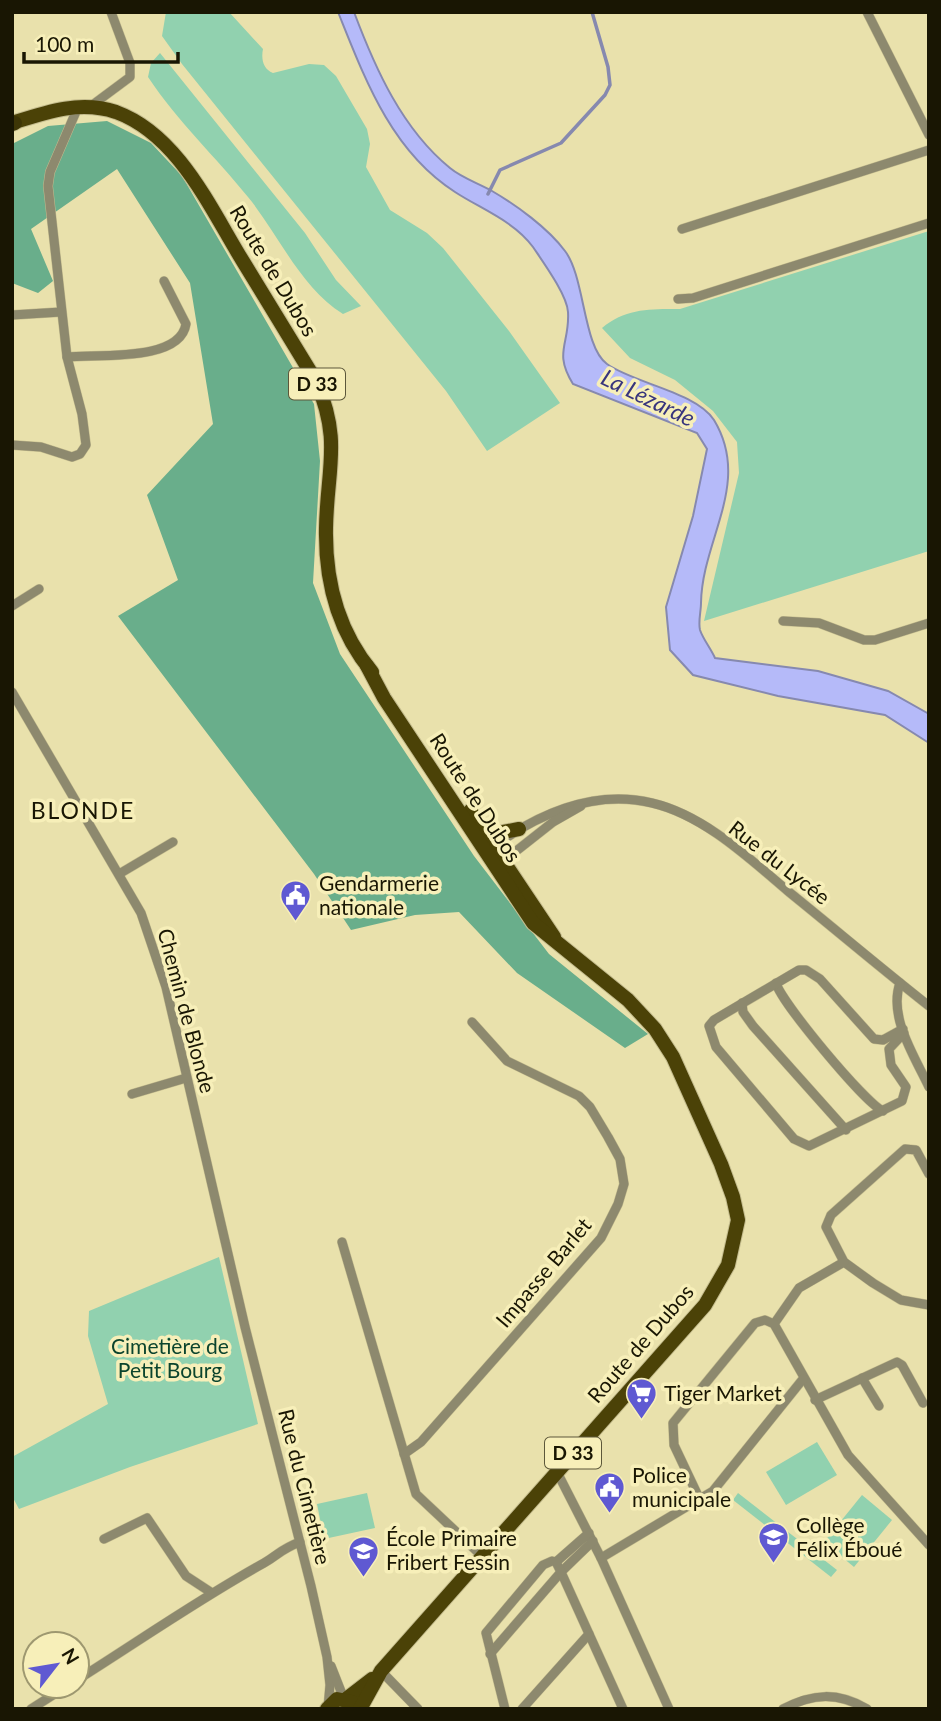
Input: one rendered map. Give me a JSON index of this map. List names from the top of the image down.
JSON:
{
  "streets": {
    "main road": ["Route de Dubos", "D 33"],
    "street": [
      "Rue du Lycée",
      "Chemin de Blonde",
      "Impasse Barlet",
      "Rue du Cimetière"
    ]
  },
  "crossings": [
    ["Route de Dubos", "Rue du Lycée"],
    ["Route de Dubos", "Rue du Cimetière"],
    ["Chemin de Blonde", "Rue du Cimetière"]
  ],
  "districts": ["BLONDE"],
  "water": ["La Lézarde"],
  "parks": ["Cimetière de Petit Bourg"],
  "places": {
    "public building": ["Gendarmerie nationale", "Police municipale"],
    "supermarket": ["Tiger Market"],
    "school or university": ["Collège Félix Éboué", "École Primaire Fribert Fessin"]
  },
  "scale_bar": "100 m",
  "north": "top right"
}
